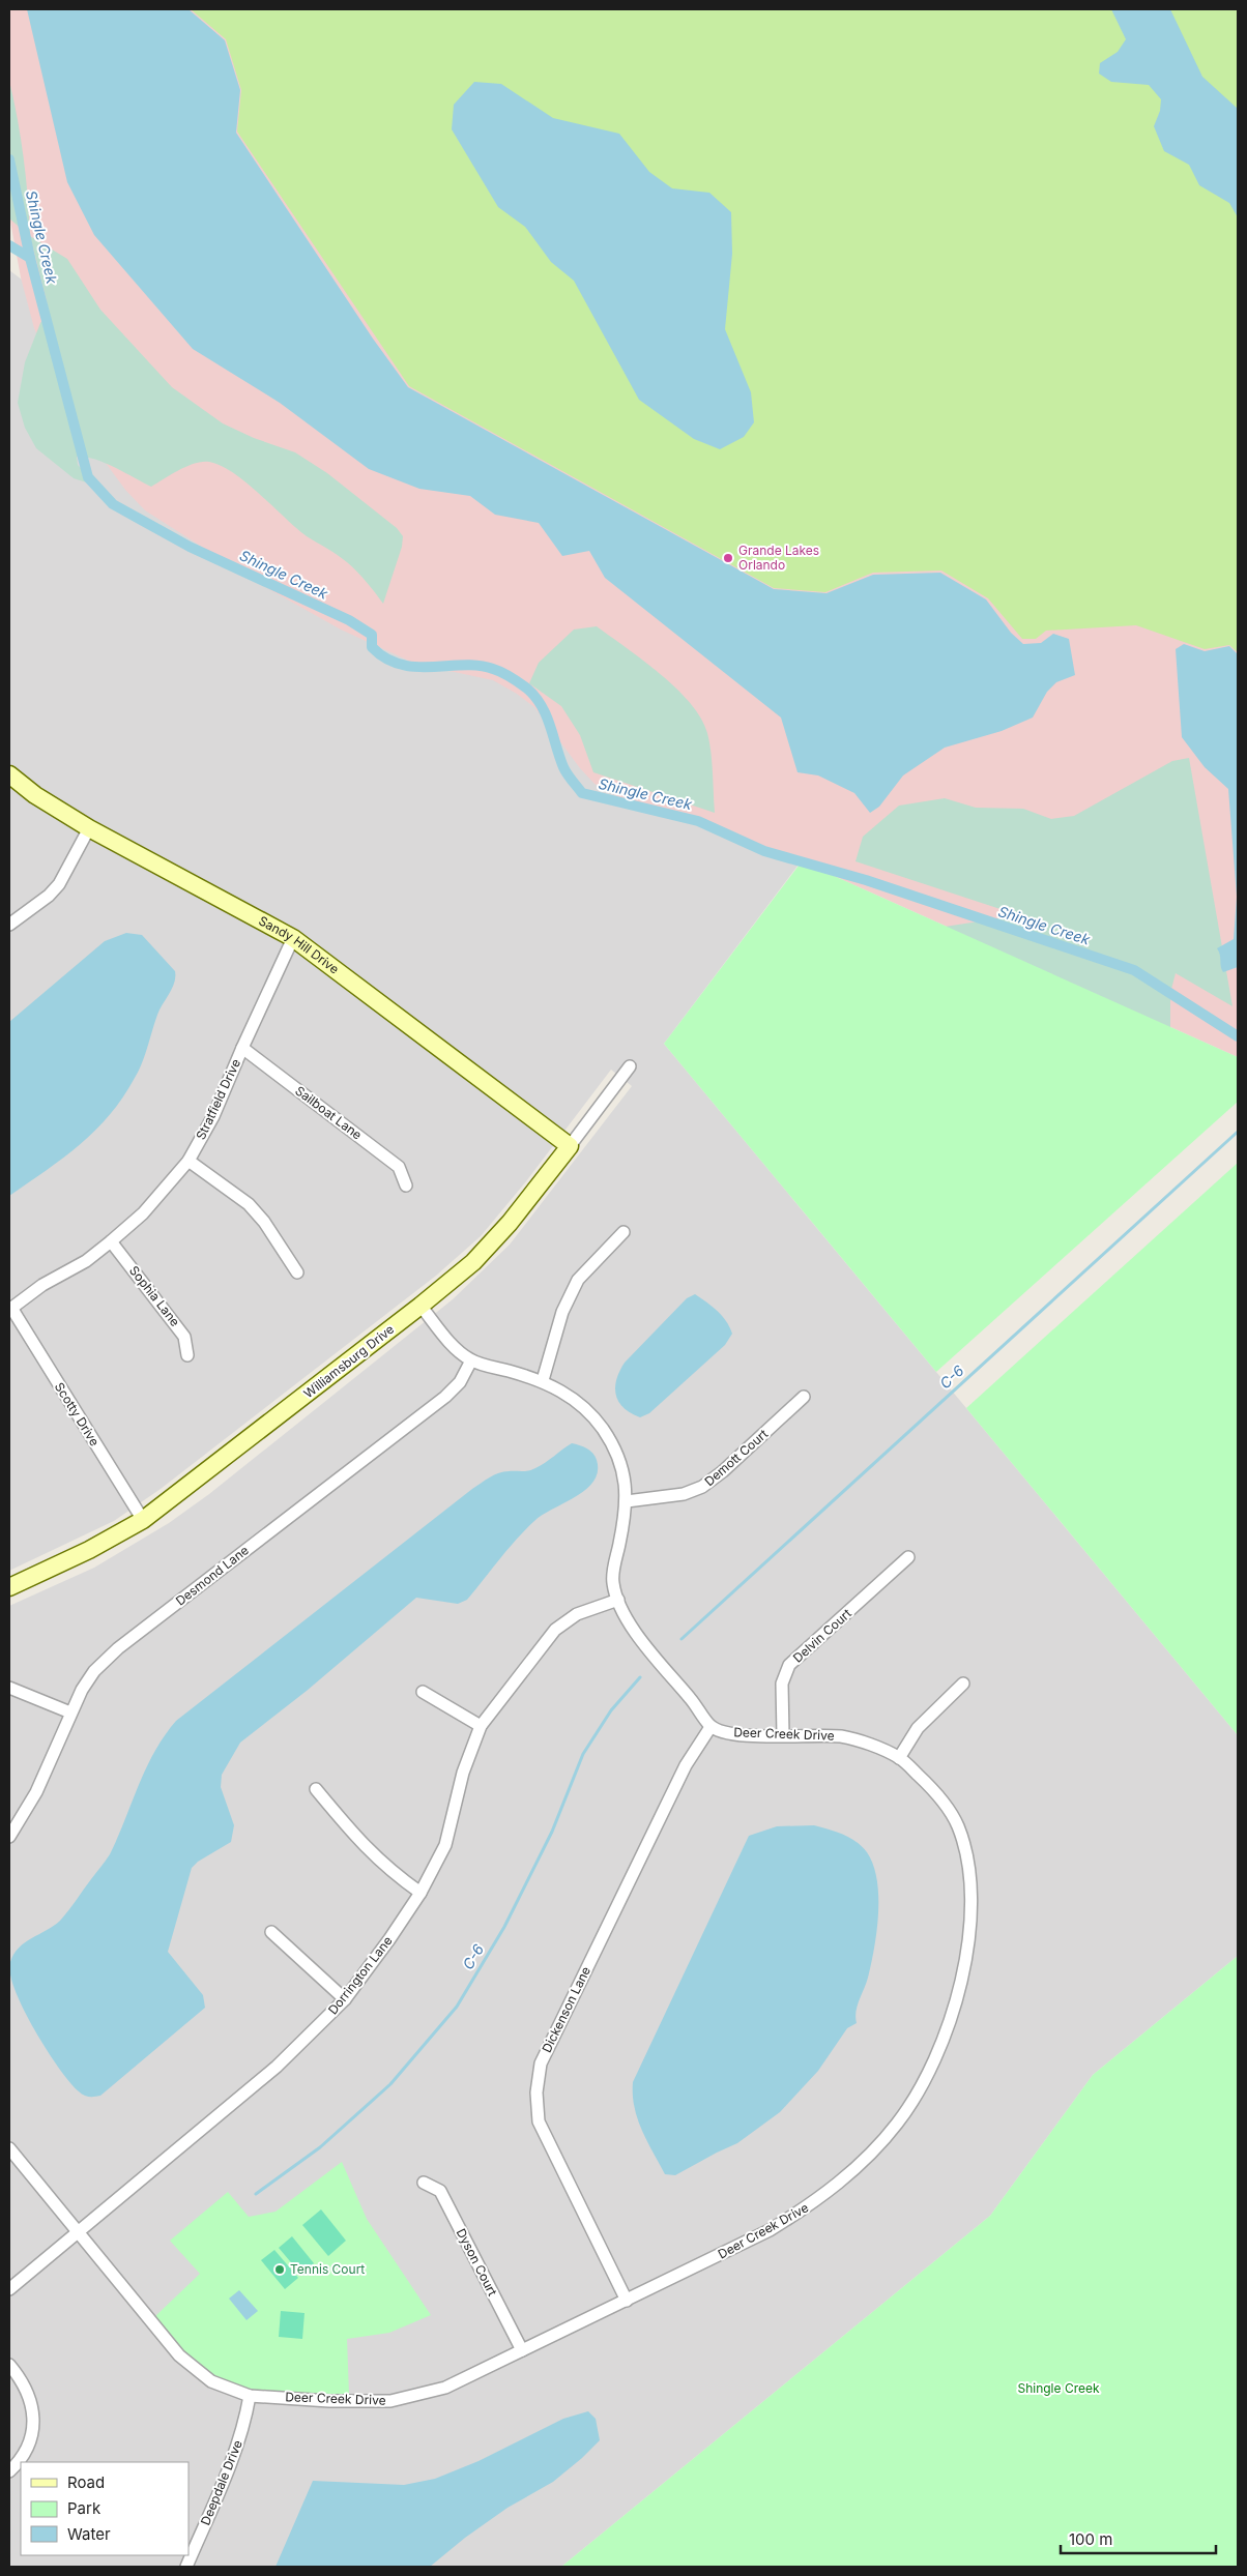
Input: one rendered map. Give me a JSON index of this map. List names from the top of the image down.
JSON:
{
  "streets": {
    "street": [
      "Sandy Hill Drive",
      "Stratfield Drive",
      "Sailboat Lane",
      "Sophia Lane",
      "Williamsburg Drive",
      "Scotty Drive",
      "Demott Court",
      "Desmond Lane",
      "Delvin Court",
      "Deer Creek Drive",
      "Dorrington Lane",
      "Dickenson Lane",
      "Dyson Court",
      "Deepdale Drive"
    ]
  },
  "crossings": [
    ["Sandy Hill Drive", "Stratfield Drive"],
    ["Sandy Hill Drive", "Williamsburg Drive"],
    ["Stratfield Drive", "Sailboat Lane"],
    ["Stratfield Drive", "Sophia Lane"],
    ["Stratfield Drive", "Scotty Drive"],
    ["Williamsburg Drive", "Scotty Drive"],
    ["Delvin Court", "Deer Creek Drive"],
    ["Deer Creek Drive", "Dorrington Lane"],
    ["Deer Creek Drive", "Dickenson Lane"],
    ["Deer Creek Drive", "Dyson Court"],
    ["Deer Creek Drive", "Deepdale Drive"]
  ],
  "water": ["Shingle Creek", "C-6"],
  "parks": ["Shingle Creek"],
  "places": ["Grande Lakes Orlando", "Tennis Court"],
  "legend": ["Road", "Park", "Water"],
  "scale_bar": "100 m"
}
